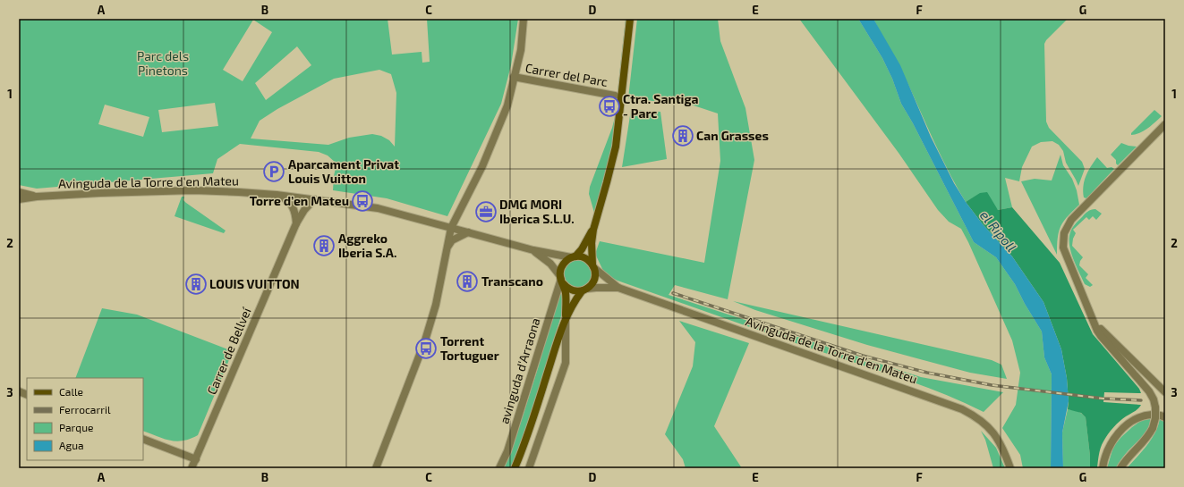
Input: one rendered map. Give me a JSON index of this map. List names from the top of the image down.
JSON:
{
  "streets": {
    "street": [
      "Carrer del Parc",
      "Avinguda de la Torre d'en Mateu",
      "Carrer de Bellveí",
      "avinguda d'Arraona"
    ]
  },
  "crossings": [
    ["Avinguda de la Torre d'en Mateu", "Carrer de Bellveí"],
    ["Avinguda de la Torre d'en Mateu", "avinguda d'Arraona"]
  ],
  "water": ["el Ripoll"],
  "parks": ["Parc dels Pinetons"],
  "places": {
    "bus stop": ["Ctra. Santiga - Parc", "Torre d’en Mateu", "Torrent Tortuguer"],
    "building": [
      "Can Grasses",
      "Aggreko Iberia S.A.",
      "Transcano",
      "LOUIS VUITTON"
    ],
    "parking": ["Aparcament Privat Louis Vuitton"],
    "office": ["DMG MORI Iberica S.L.U."]
  },
  "legend": [
    "Calle",
    "Ferrocarril",
    "Parque",
    "Agua"
  ],
  "grid": {
    "columns": [
      "A",
      "B",
      "C",
      "D",
      "E",
      "F",
      "G"
    ],
    "rows": ["1", "2", "3"]
  }
}
